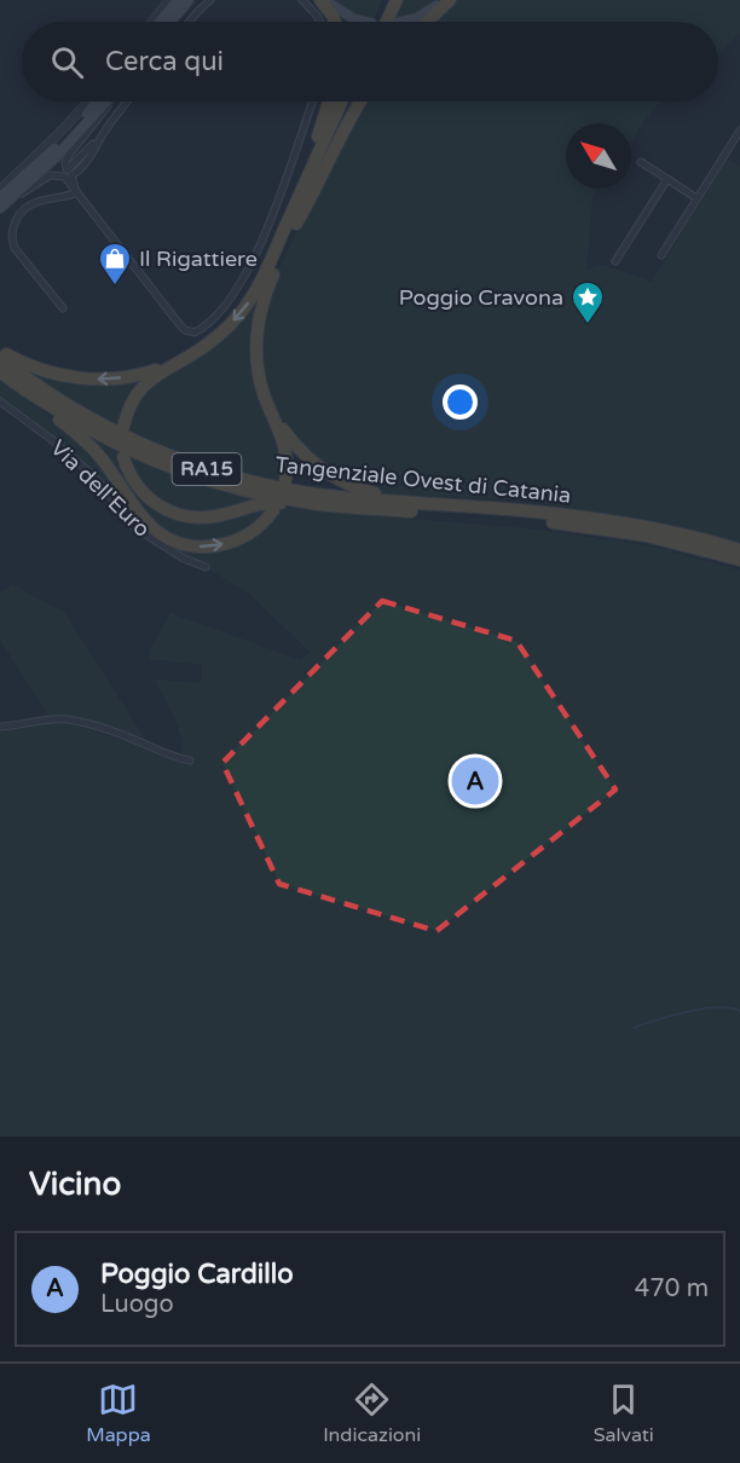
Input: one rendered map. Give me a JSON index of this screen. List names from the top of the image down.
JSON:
{
  "streets": {
    "highway": ["RA15", "Tangenziale Ovest di Catania"],
    "street": ["Via dell'Euro"]
  },
  "places": {
    "shop": ["Il Rigattiere"],
    "place": ["Poggio Cravona"]
  },
  "north": "top left",
  "page": {
    "search": "Cerca qui",
    "pins": "A",
    "heading": "Vicino",
    "list": [
      {
        "mark": "A",
        "name": "Poggio Cardillo",
        "note": "Luogo",
        "value": "470 m"
      }
    ],
    "nav": ["Mappa", "Indicazioni", "Salvati"]
  }
}
